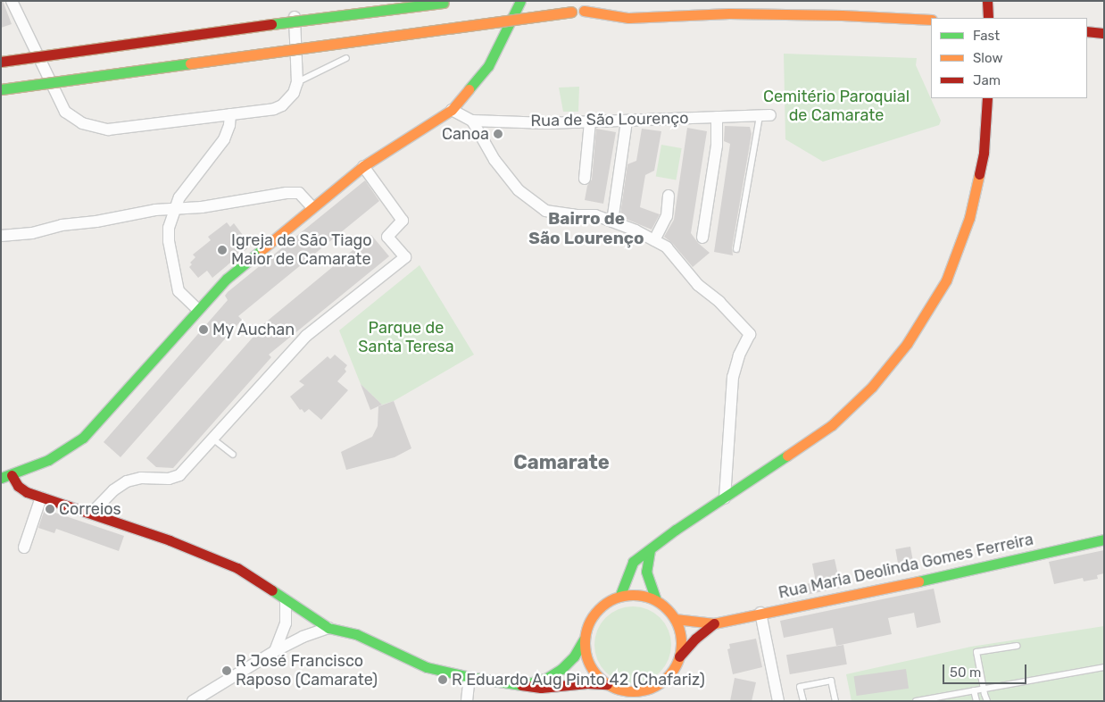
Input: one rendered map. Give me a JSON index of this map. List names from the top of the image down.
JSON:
{
  "streets": {
    "main road": ["Rua Maria Deolinda Gomes Ferreira"],
    "street": ["Rua de São Lourenço"]
  },
  "districts": ["Bairro de São Lourenço", "Camarate"],
  "parks": ["Cemitério Paroquial de Camarate", "Parque de Santa Teresa"],
  "places": [
    "Canoa",
    "Igreja de São Tiago Maior de Camarate",
    "My Auchan",
    "Correios",
    "R José Francisco Raposo (Camarate)",
    "R Eduardo Aug Pinto 42 (Chafariz)"
  ],
  "legend": ["Fast", "Slow", "Jam"],
  "scale_bar": "50 m"
}
